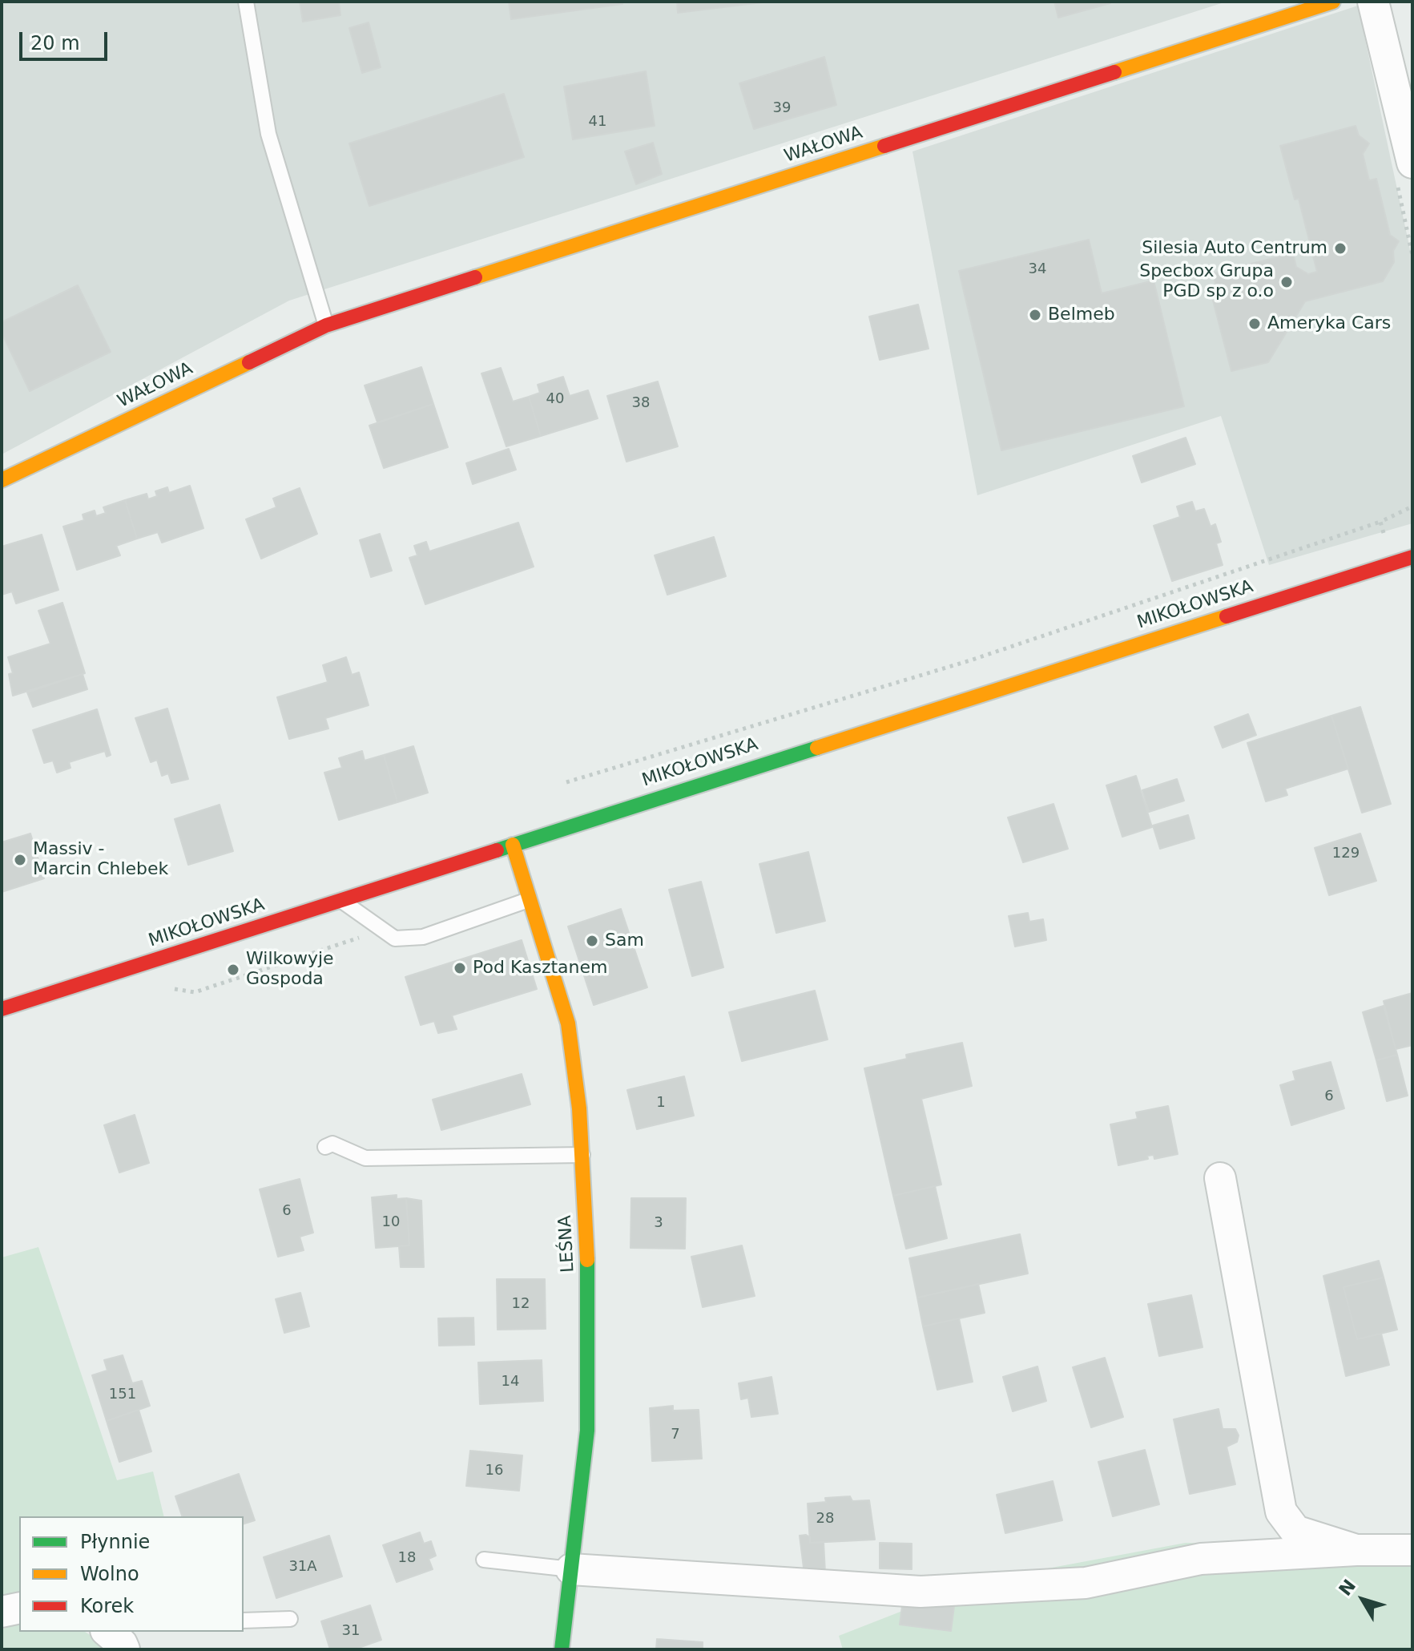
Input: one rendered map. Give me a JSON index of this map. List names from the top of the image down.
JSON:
{
  "streets": {
    "street": ["WAŁOWA", "MIKOŁOWSKA", "LEŚNA"]
  },
  "crossings": [
    ["MIKOŁOWSKA", "LEŚNA"]
  ],
  "places": [
    "Silesia Auto Centrum",
    "Specbox Grupa PGD sp z o.o",
    "Belmeb",
    "Ameryka Cars",
    "Massiv - Marcin Chlebek",
    "Sam",
    "Pod Kasztanem",
    "Wilkowyje Gospoda"
  ],
  "house_numbers": [
    "39",
    "41",
    "34",
    "40",
    "38",
    "129",
    "6",
    "1",
    "6",
    "10",
    "3",
    "12",
    "14",
    "151",
    "7",
    "16",
    "28",
    "18",
    "31A",
    "31"
  ],
  "legend": ["Płynnie", "Wolno", "Korek"],
  "scale_bar": "20 m",
  "north": "top left"
}
